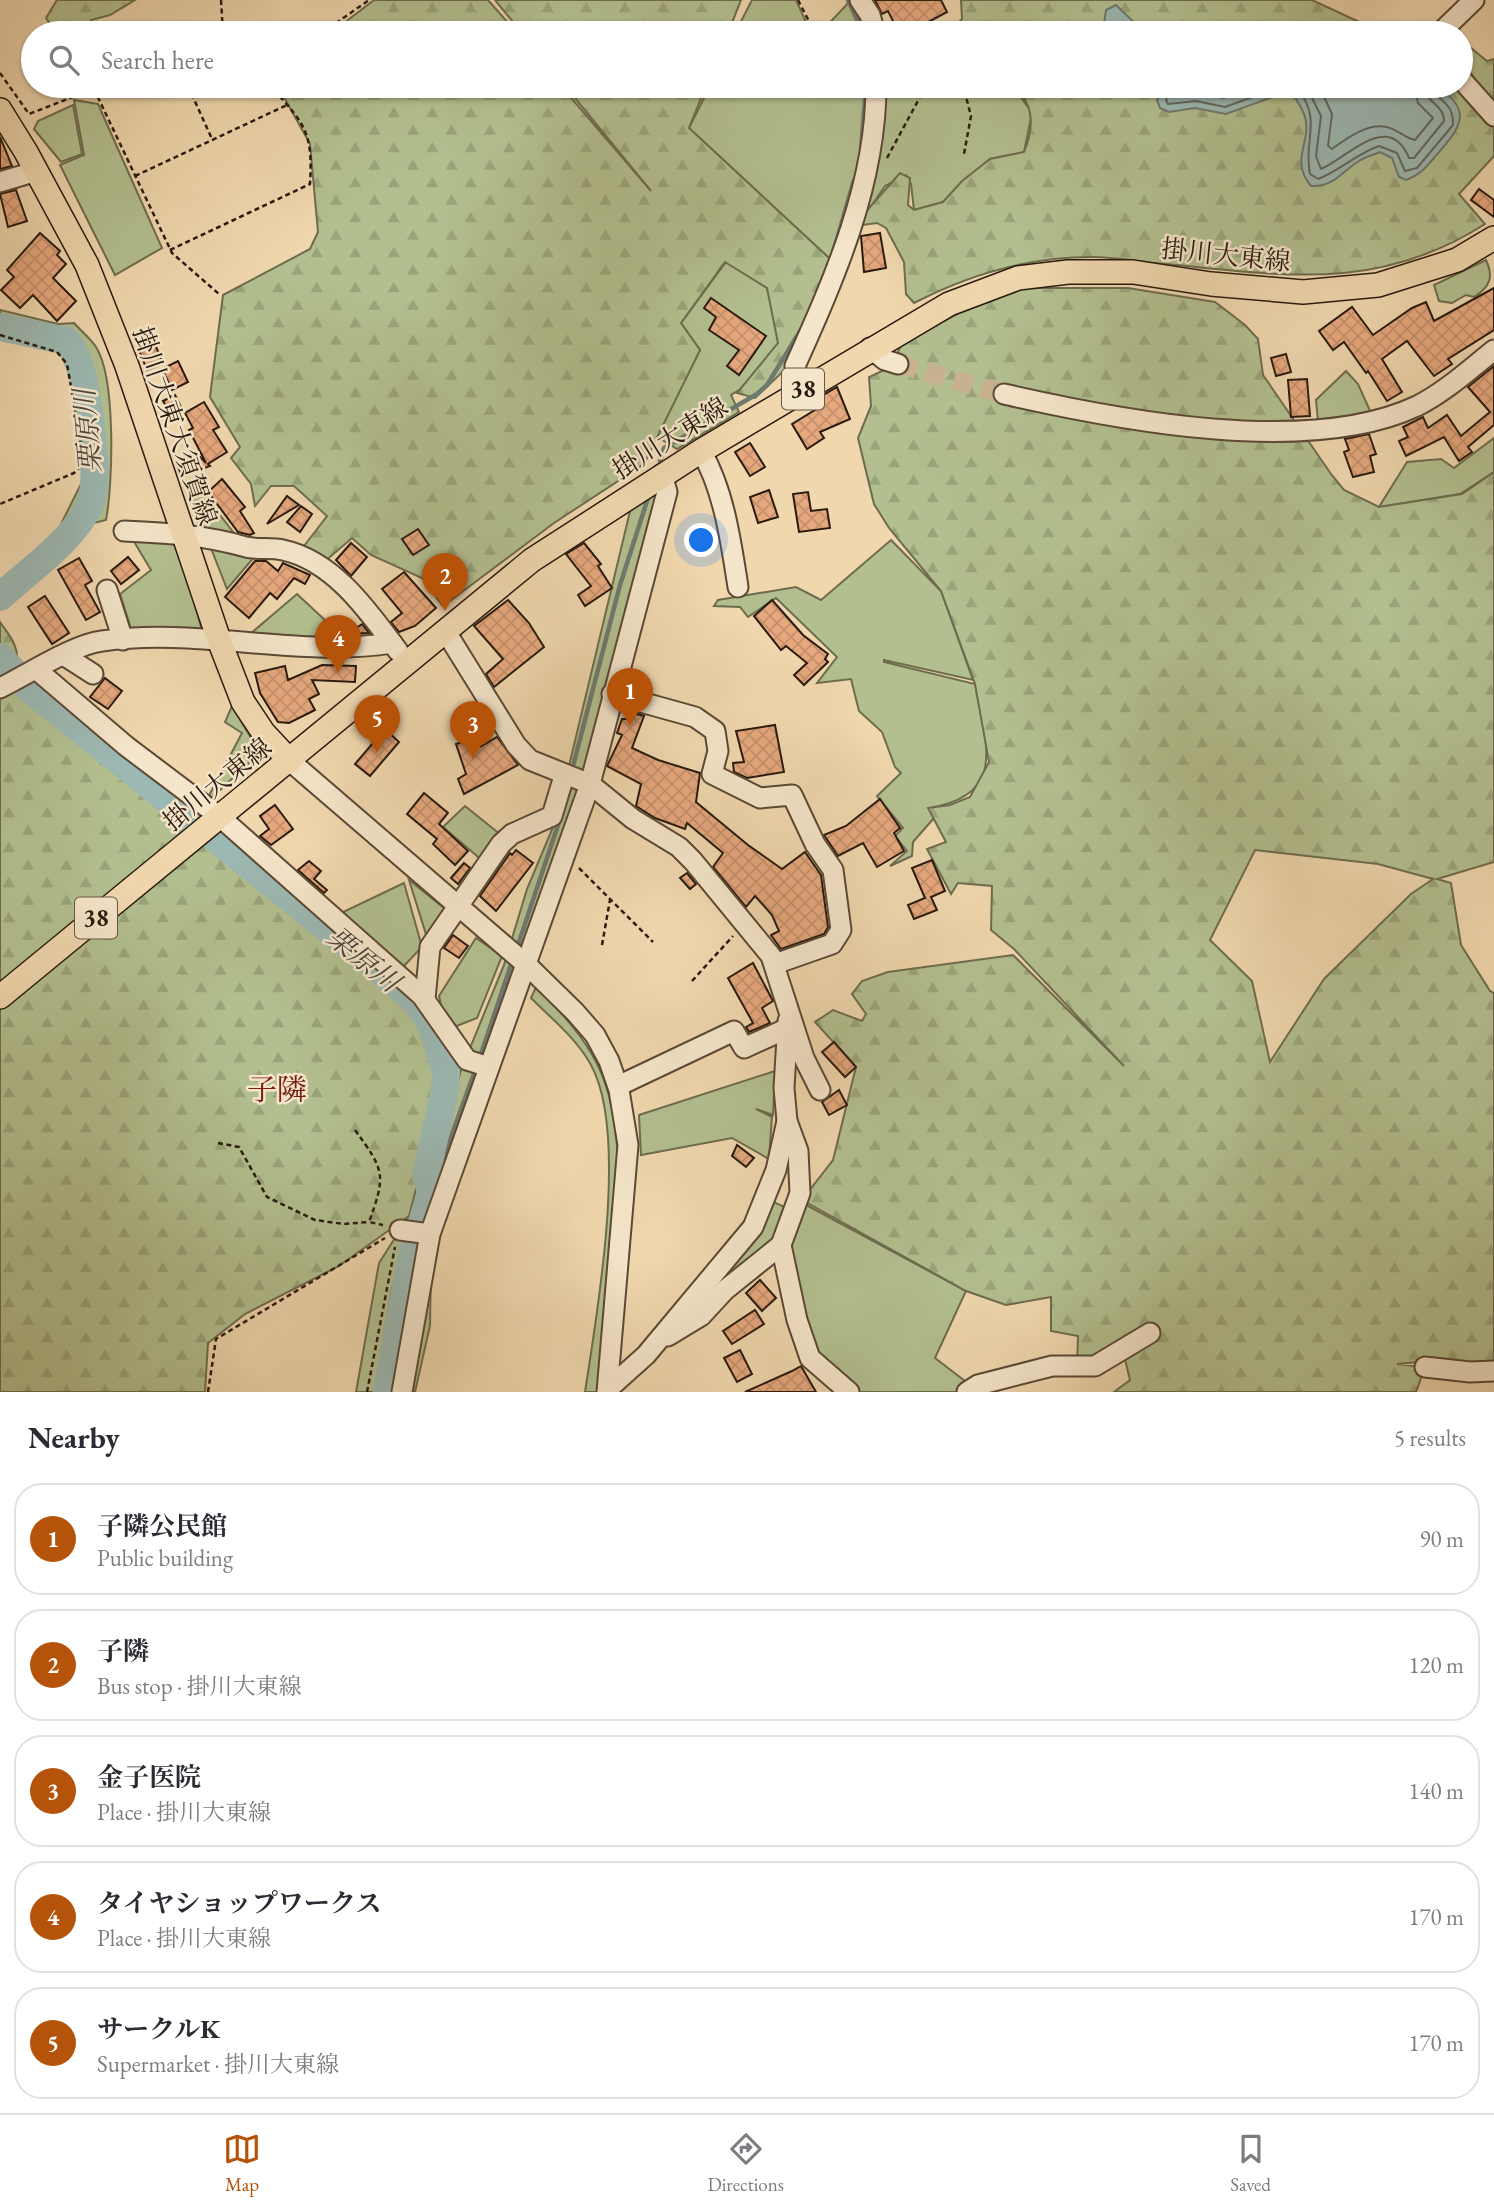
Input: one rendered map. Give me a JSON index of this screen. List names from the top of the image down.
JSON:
{
  "streets": {
    "main road": ["掛川大東線", "38", "掛川大東大須賀線"]
  },
  "crossings": [
    ["掛川大東線", "掛川大東大須賀線"]
  ],
  "districts": ["子隣"],
  "water": ["栗原川"],
  "page": {
    "search": "Search here",
    "pins": [
      "2",
      "4",
      "1",
      "5",
      "3"
    ],
    "heading": ["Nearby", "5 results"],
    "list": [
      {
        "mark": "1",
        "name": "子隣公民館",
        "note": "Public building",
        "value": "90 m"
      },
      {
        "mark": "2",
        "name": "子隣",
        "note": "Bus stop · 掛川大東線",
        "value": "120 m"
      },
      {
        "mark": "3",
        "name": "金子医院",
        "note": "Place · 掛川大東線",
        "value": "140 m"
      },
      {
        "mark": "4",
        "name": "タイヤショップワークス",
        "note": "Place · 掛川大東線",
        "value": "170 m"
      },
      {
        "mark": "5",
        "name": "サークルK",
        "note": "Supermarket · 掛川大東線",
        "value": "170 m"
      }
    ],
    "nav": ["Map", "Directions", "Saved"]
  }
}
